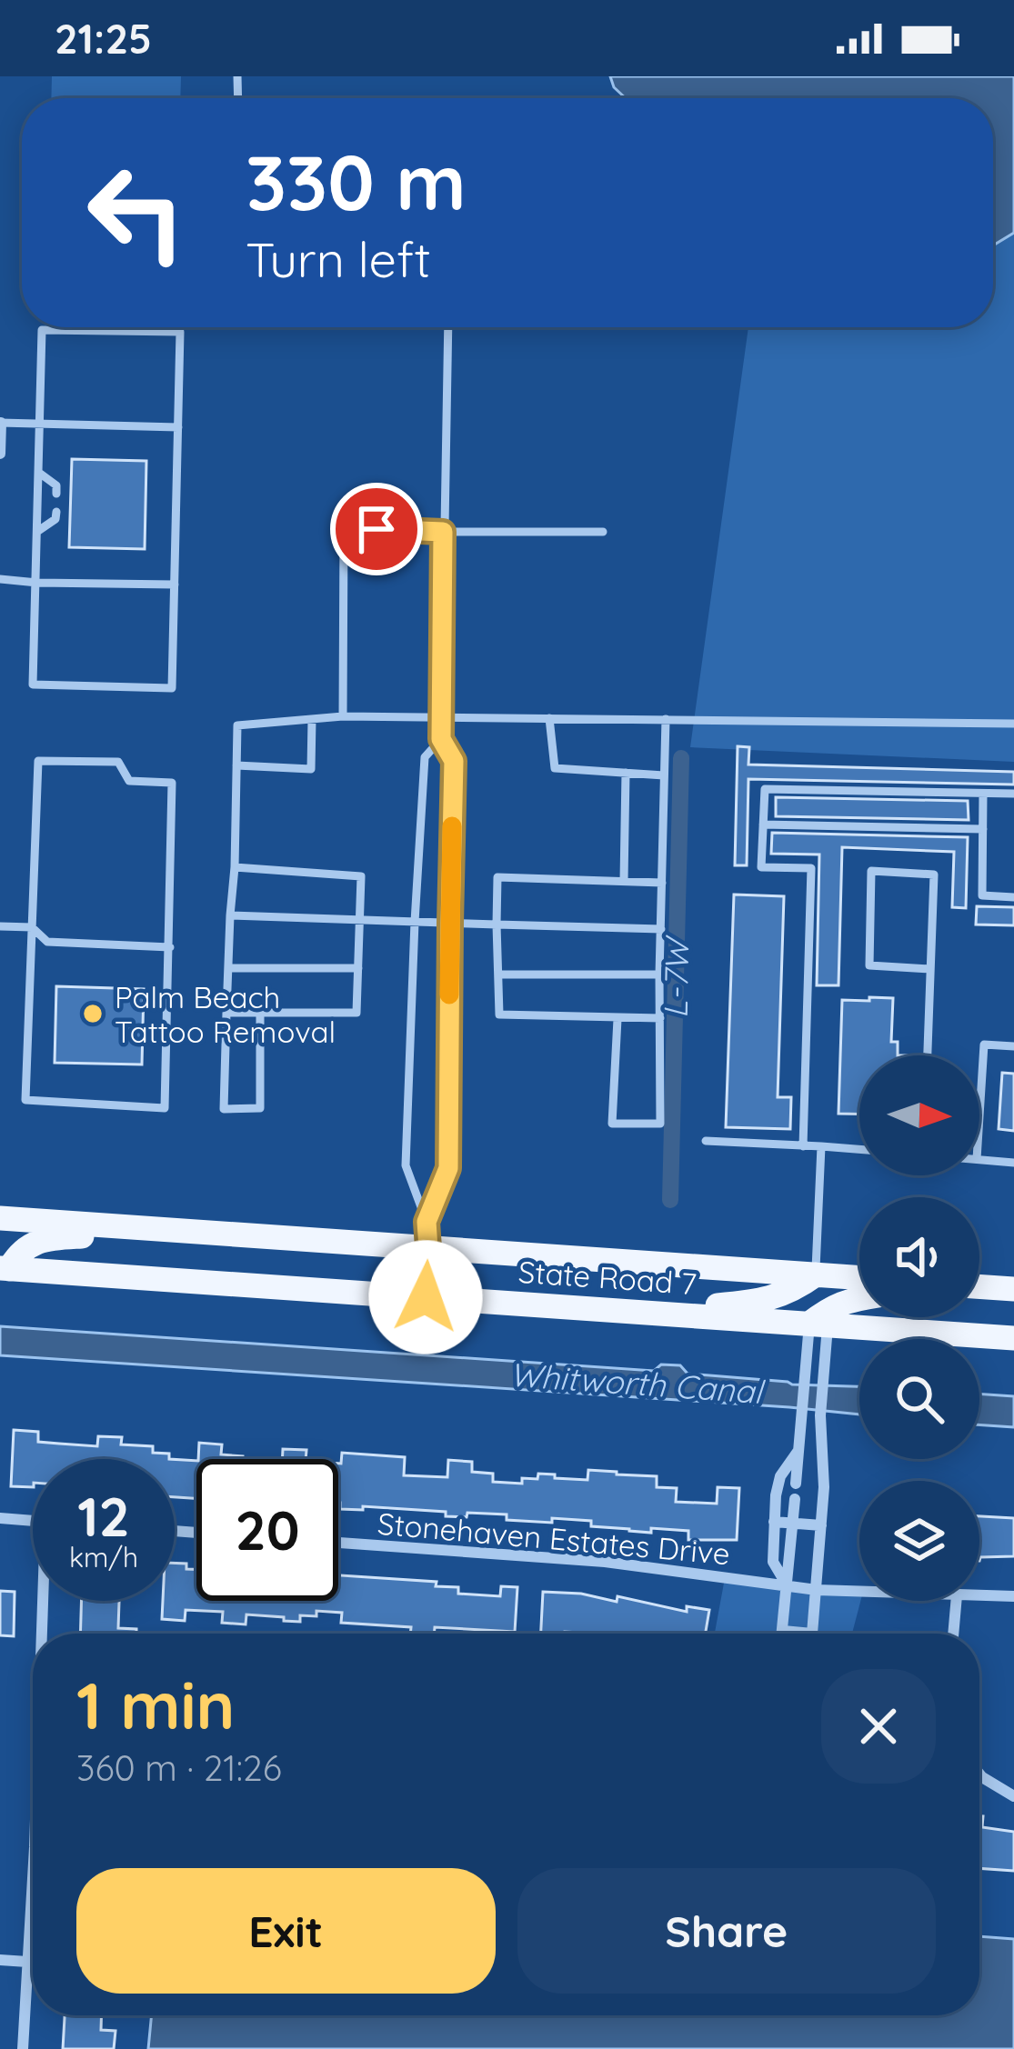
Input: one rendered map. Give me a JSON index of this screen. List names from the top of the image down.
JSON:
{
  "streets": {
    "main road": ["State Road 7"],
    "street": ["Stonehaven Estates Drive"]
  },
  "crossings": [
    ["State Road 7", "Stonehaven Estates Drive"]
  ],
  "water": ["L-7W", "Whitworth Canal"],
  "places": ["Palm Beach Tattoo Removal"],
  "north": "right",
  "page": {
    "status": "21:25",
    "turn": ["330 m", "Turn left"],
    "speed": "12 km/h",
    "limit": "20",
    "heading": ["1 min", "360 m · 21:26"],
    "buttons": ["Exit", "Share"]
  }
}
